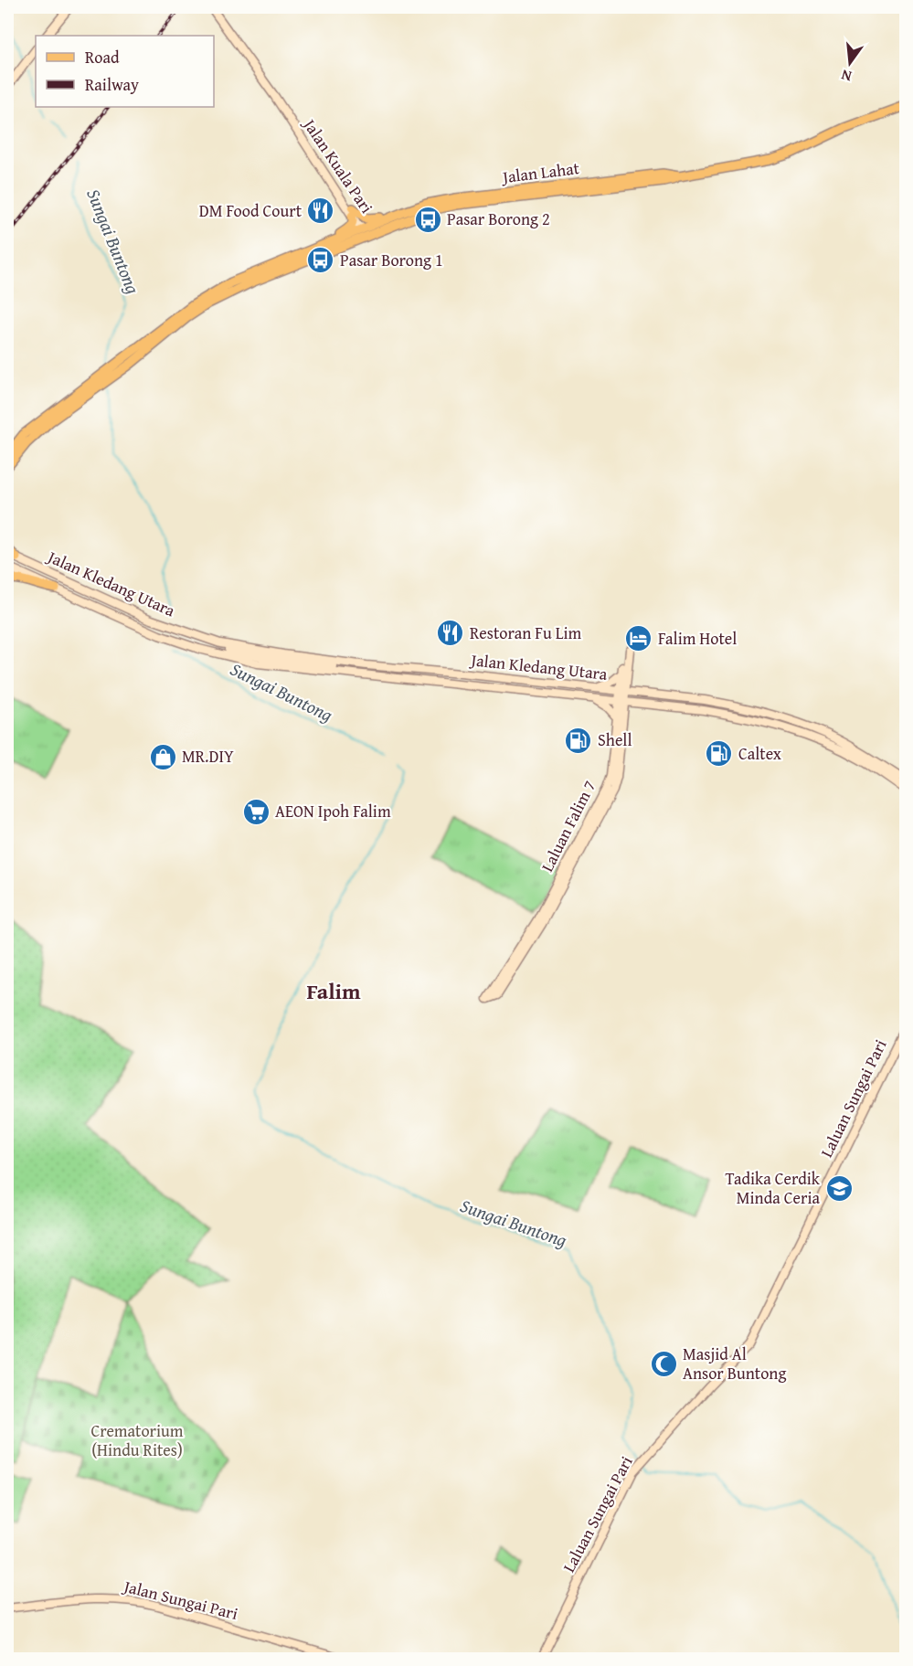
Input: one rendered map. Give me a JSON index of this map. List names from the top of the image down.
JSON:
{
  "streets": {
    "main road": [
      "Jalan Kuala Pari",
      "Jalan Lahat",
      "Jalan Kledang Utara",
      "Laluan Falim 7",
      "Laluan Sungai Pari",
      "Jalan Sungai Pari"
    ]
  },
  "crossings": [
    ["Jalan Kledang Utara", "Laluan Falim 7"]
  ],
  "districts": ["Falim"],
  "water": ["Sungai Buntong"],
  "parks": ["Crematorium (Hindu Rites)"],
  "places": {
    "restaurant": ["DM Food Court", "Restoran Fu Lim"],
    "bus stop": ["Pasar Borong 2", "Pasar Borong 1"],
    "hotel": ["Falim Hotel"],
    "fuel station": ["Shell", "Caltex"],
    "shop": ["MR.DIY"],
    "supermarket": ["AEON Ipoh Falim"],
    "school or university": ["Tadika Cerdik Minda Ceria"],
    "mosque": ["Masjid Al Ansor Buntong"]
  },
  "legend": ["Road", "Railway"],
  "north": "bottom"
}
